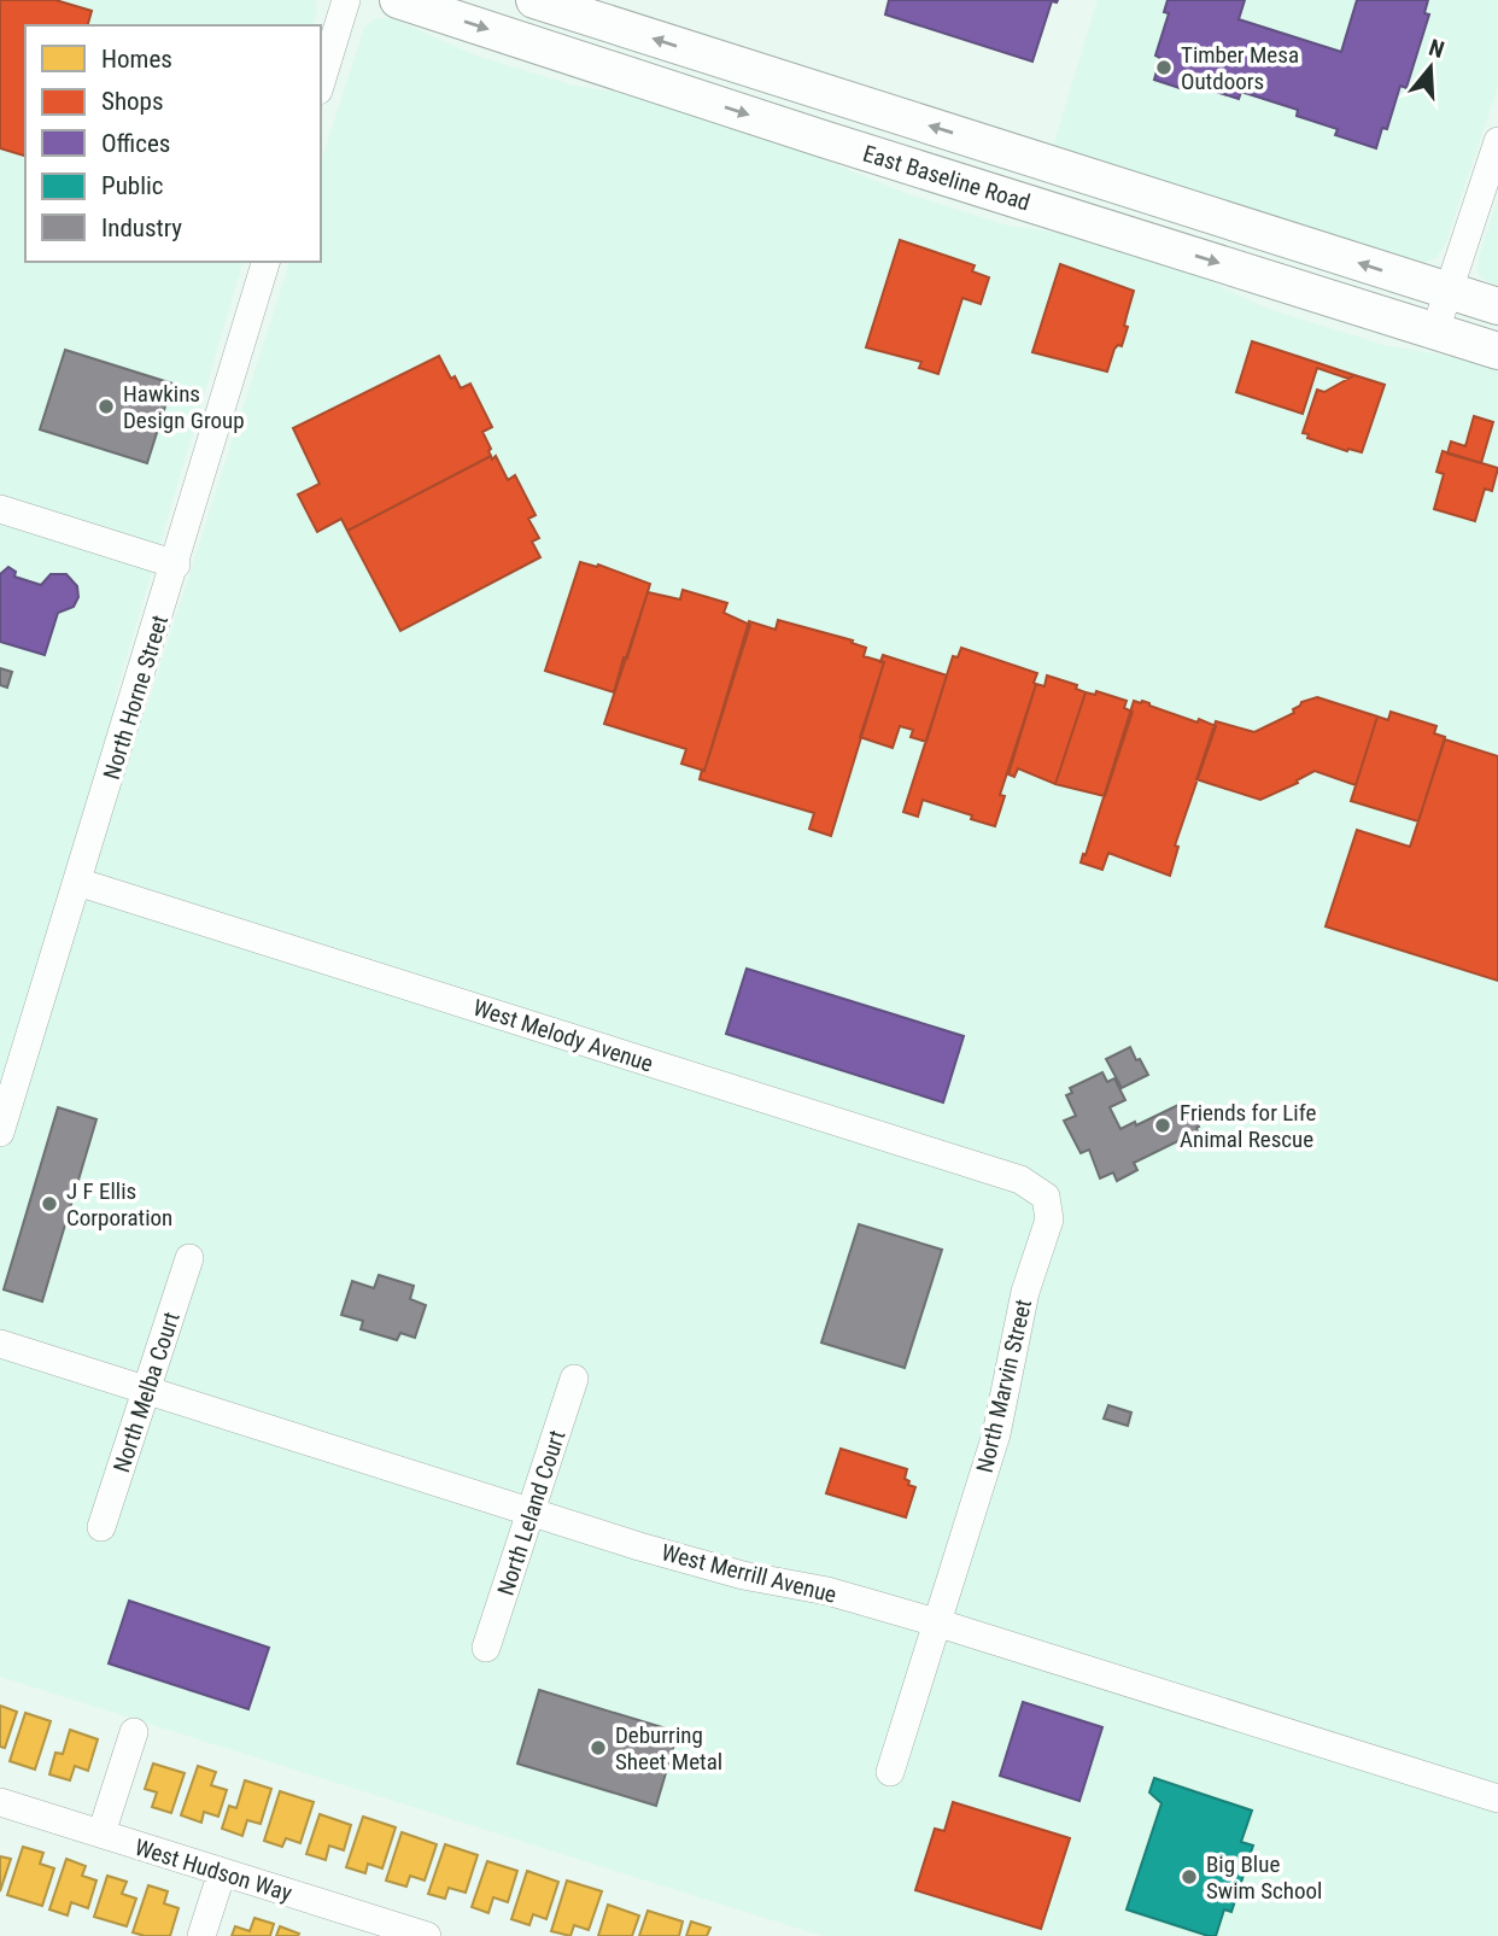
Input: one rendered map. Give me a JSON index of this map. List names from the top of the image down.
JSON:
{
  "streets": {
    "main road": ["East Baseline Road"],
    "street": [
      "North Horne Street",
      "West Melody Avenue",
      "North Marvin Street",
      "North Melba Court",
      "North Leland Court",
      "West Merrill Avenue",
      "West Hudson Way"
    ]
  },
  "crossings": [
    ["North Horne Street", "West Melody Avenue"],
    ["West Melody Avenue", "North Marvin Street"],
    ["North Marvin Street", "West Merrill Avenue"],
    ["North Melba Court", "West Merrill Avenue"],
    ["North Leland Court", "West Merrill Avenue"]
  ],
  "places": [
    "Timber Mesa Outdoors",
    "Hawkins Design Group",
    "Friends for Life Animal Rescue",
    "J F Ellis Corporation",
    "Deburring Sheet Metal",
    "Big Blue Swim School"
  ],
  "legend": [
    "Homes",
    "Shops",
    "Offices",
    "Public",
    "Industry"
  ],
  "north": "top"
}
